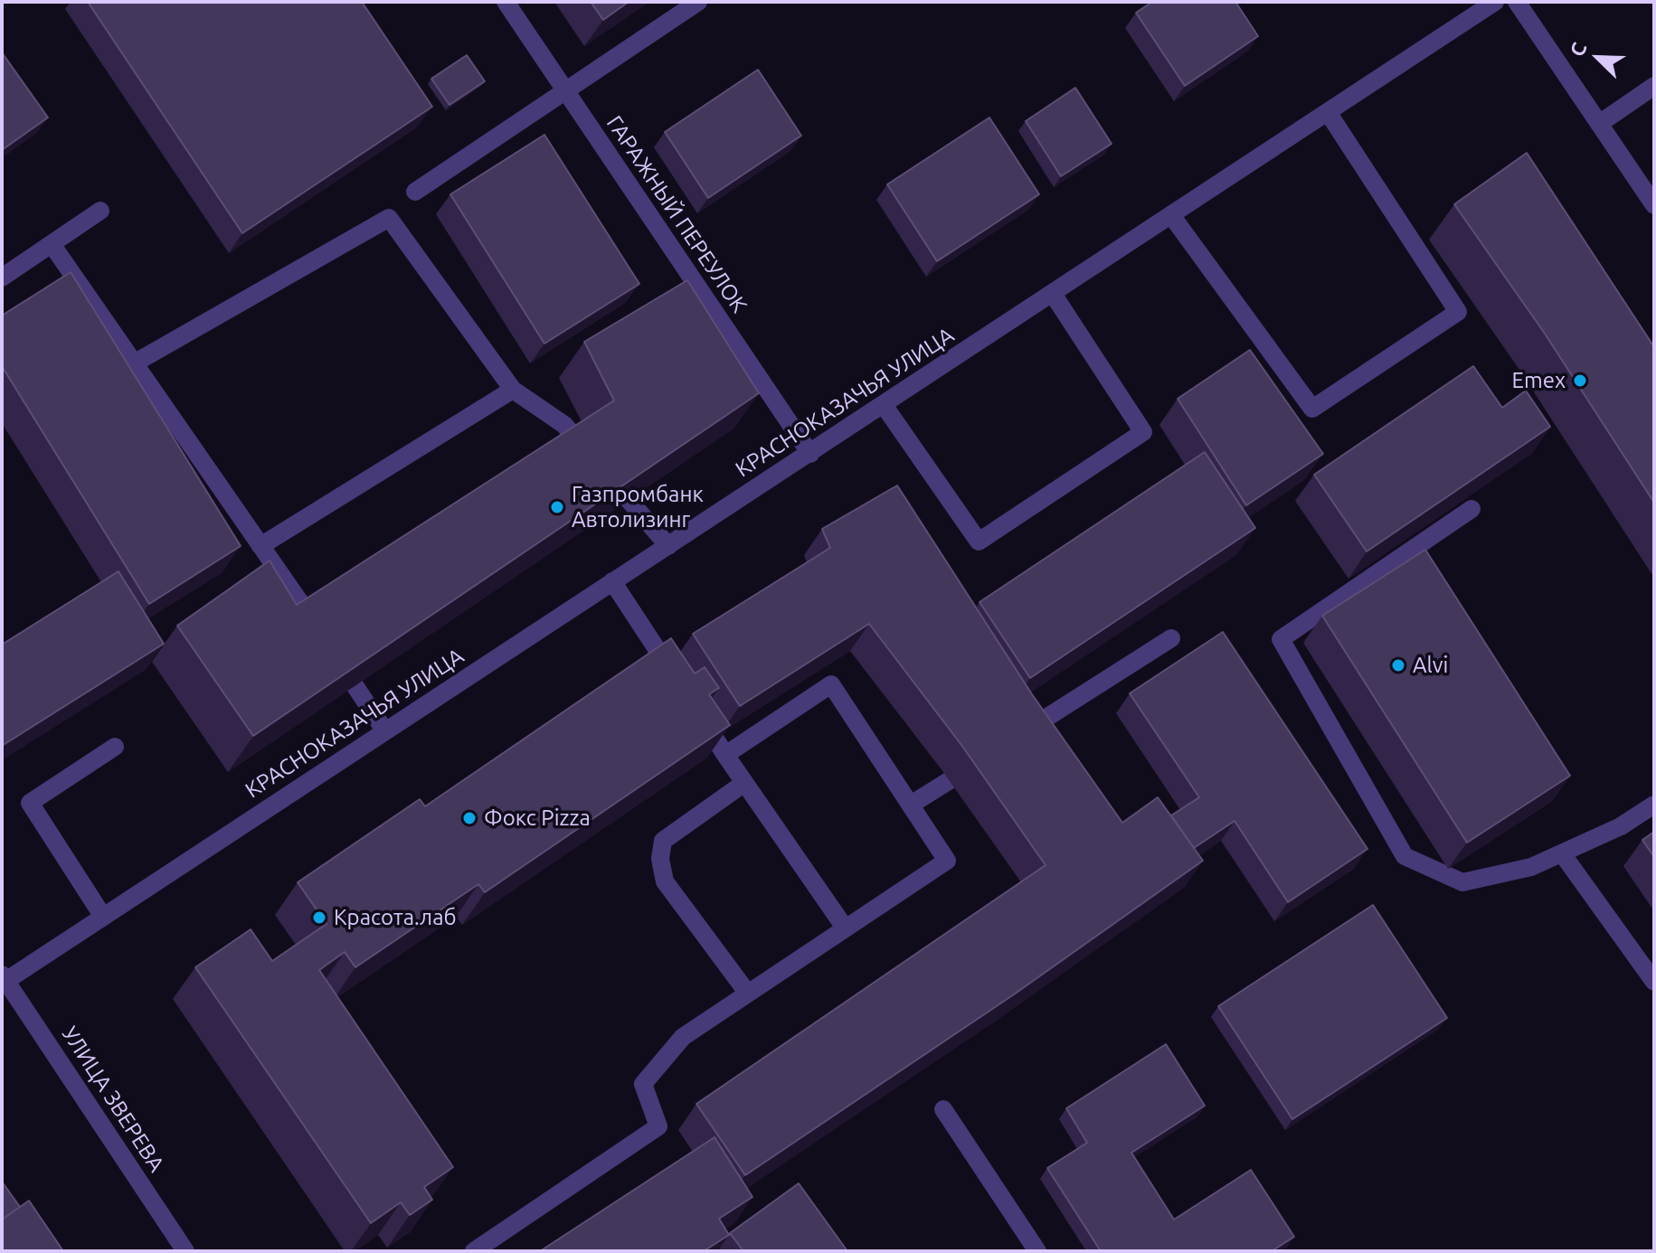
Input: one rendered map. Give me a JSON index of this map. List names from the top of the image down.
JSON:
{
  "streets": {
    "street": ["ГАРАЖНЫЙ ПЕРЕУЛОК", "КРАСНОКАЗАЧЬЯ УЛИЦА", "УЛИЦА ЗВЕРЕВА"]
  },
  "crossings": [
    ["ГАРАЖНЫЙ ПЕРЕУЛОК", "КРАСНОКАЗАЧЬЯ УЛИЦА"],
    ["КРАСНОКАЗАЧЬЯ УЛИЦА", "УЛИЦА ЗВЕРЕВА"]
  ],
  "places": [
    "Emex",
    "Газпромбанк Автолизинг",
    "Alvi",
    "Фокс Pizza",
    "Красота.лаб"
  ],
  "north": "top left"
}
